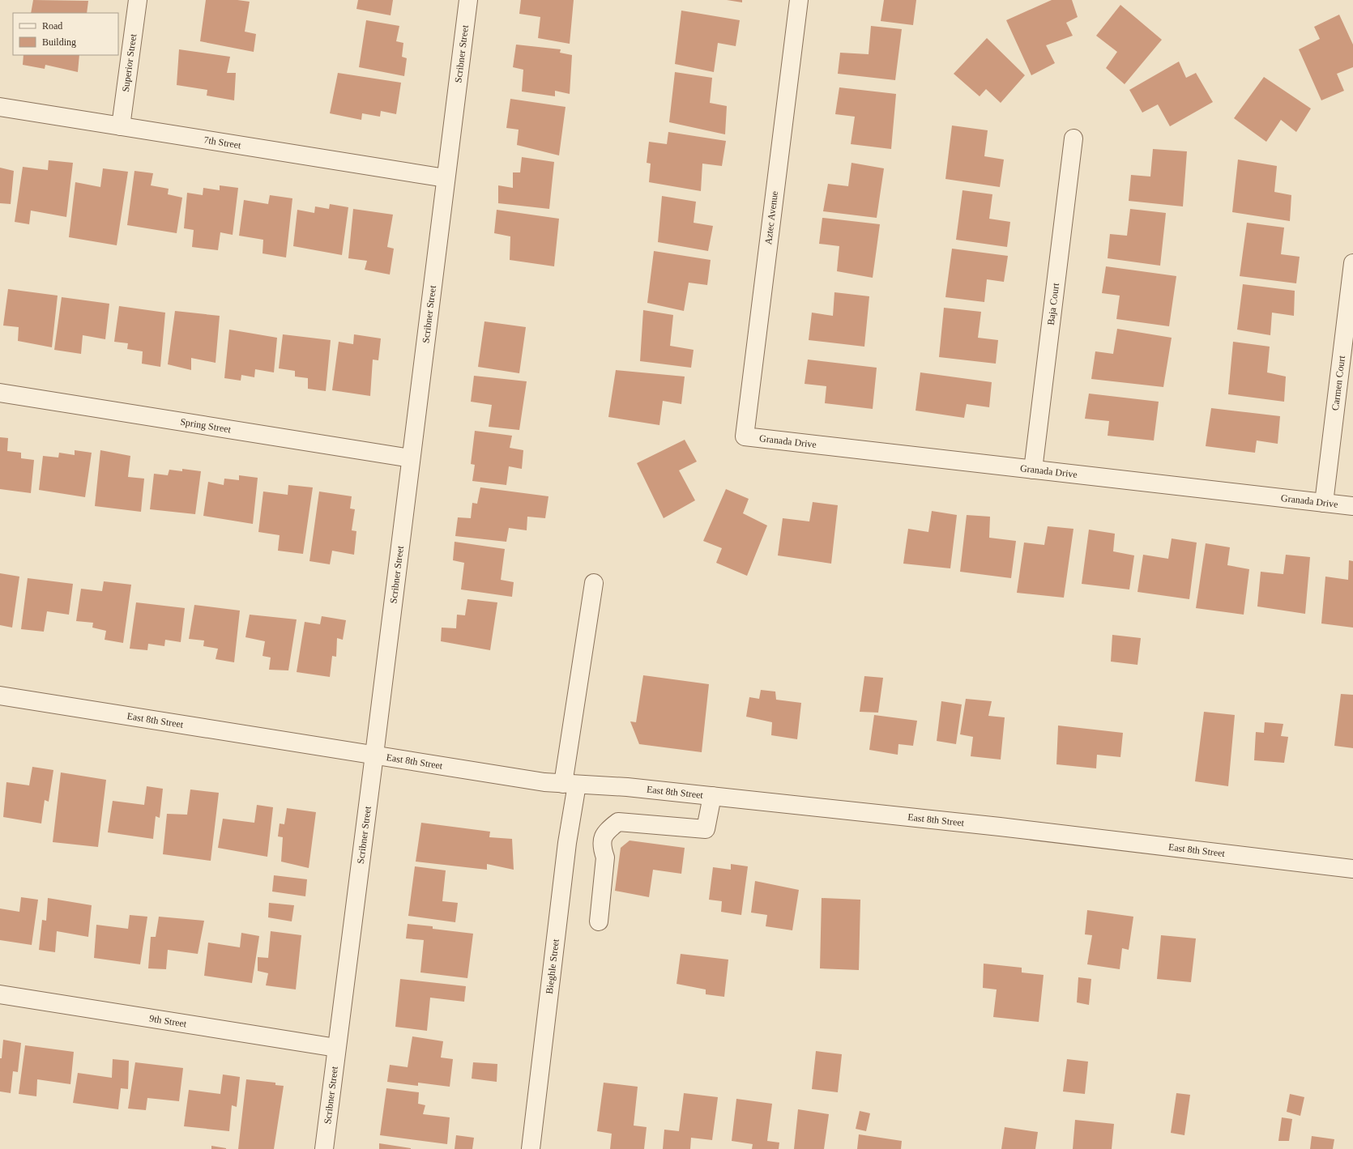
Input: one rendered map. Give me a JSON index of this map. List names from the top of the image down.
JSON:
{
  "streets": {
    "street": [
      "Scribner Street",
      "Superior Street",
      "7th Street",
      "Aztec Avenue",
      "Baja Court",
      "Carmen Court",
      "Spring Street",
      "Granada Drive",
      "East 8th Street",
      "Bieghle Street",
      "9th Street"
    ]
  },
  "crossings": [
    ["Scribner Street", "7th Street"],
    ["Scribner Street", "Spring Street"],
    ["Scribner Street", "East 8th Street"],
    ["Scribner Street", "9th Street"],
    ["Superior Street", "7th Street"],
    ["Aztec Avenue", "Granada Drive"],
    ["Baja Court", "Granada Drive"],
    ["Carmen Court", "Granada Drive"],
    ["East 8th Street", "Bieghle Street"]
  ],
  "legend": ["Road", "Building"]
}
